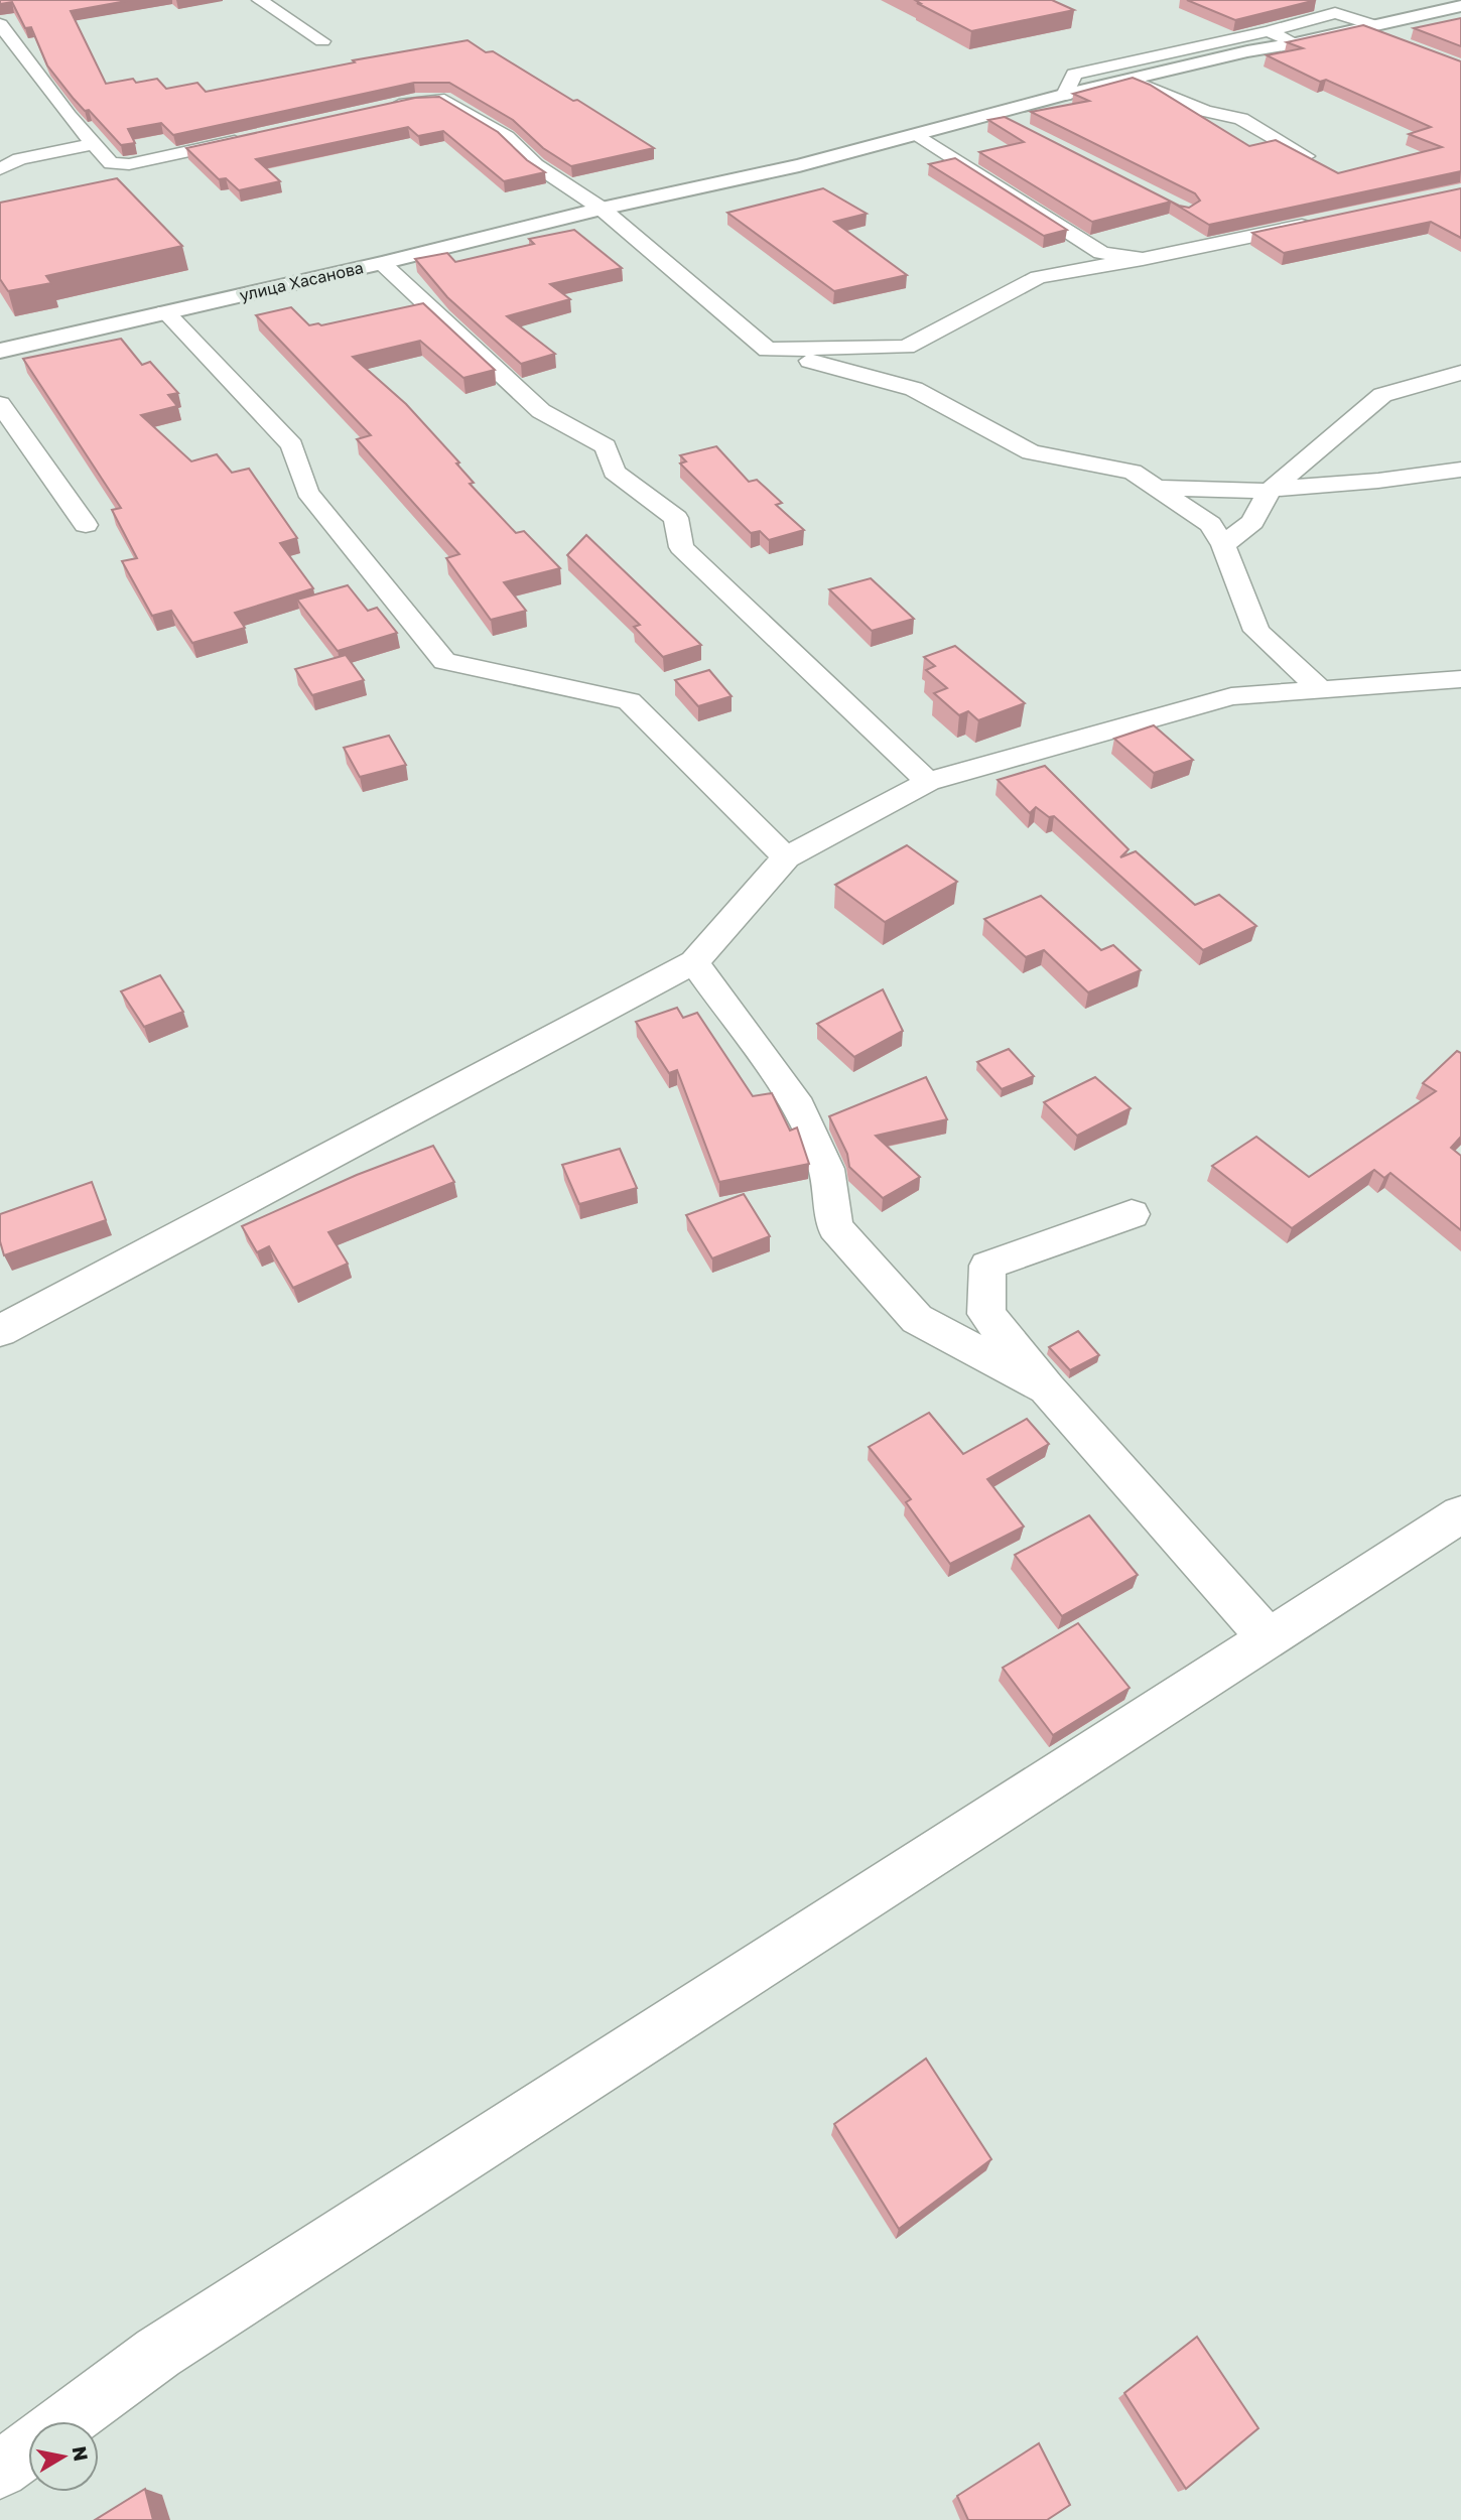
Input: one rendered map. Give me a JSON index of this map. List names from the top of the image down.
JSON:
{
  "streets": {
    "street": ["улица Хасанова"]
  },
  "north": "right"
}
